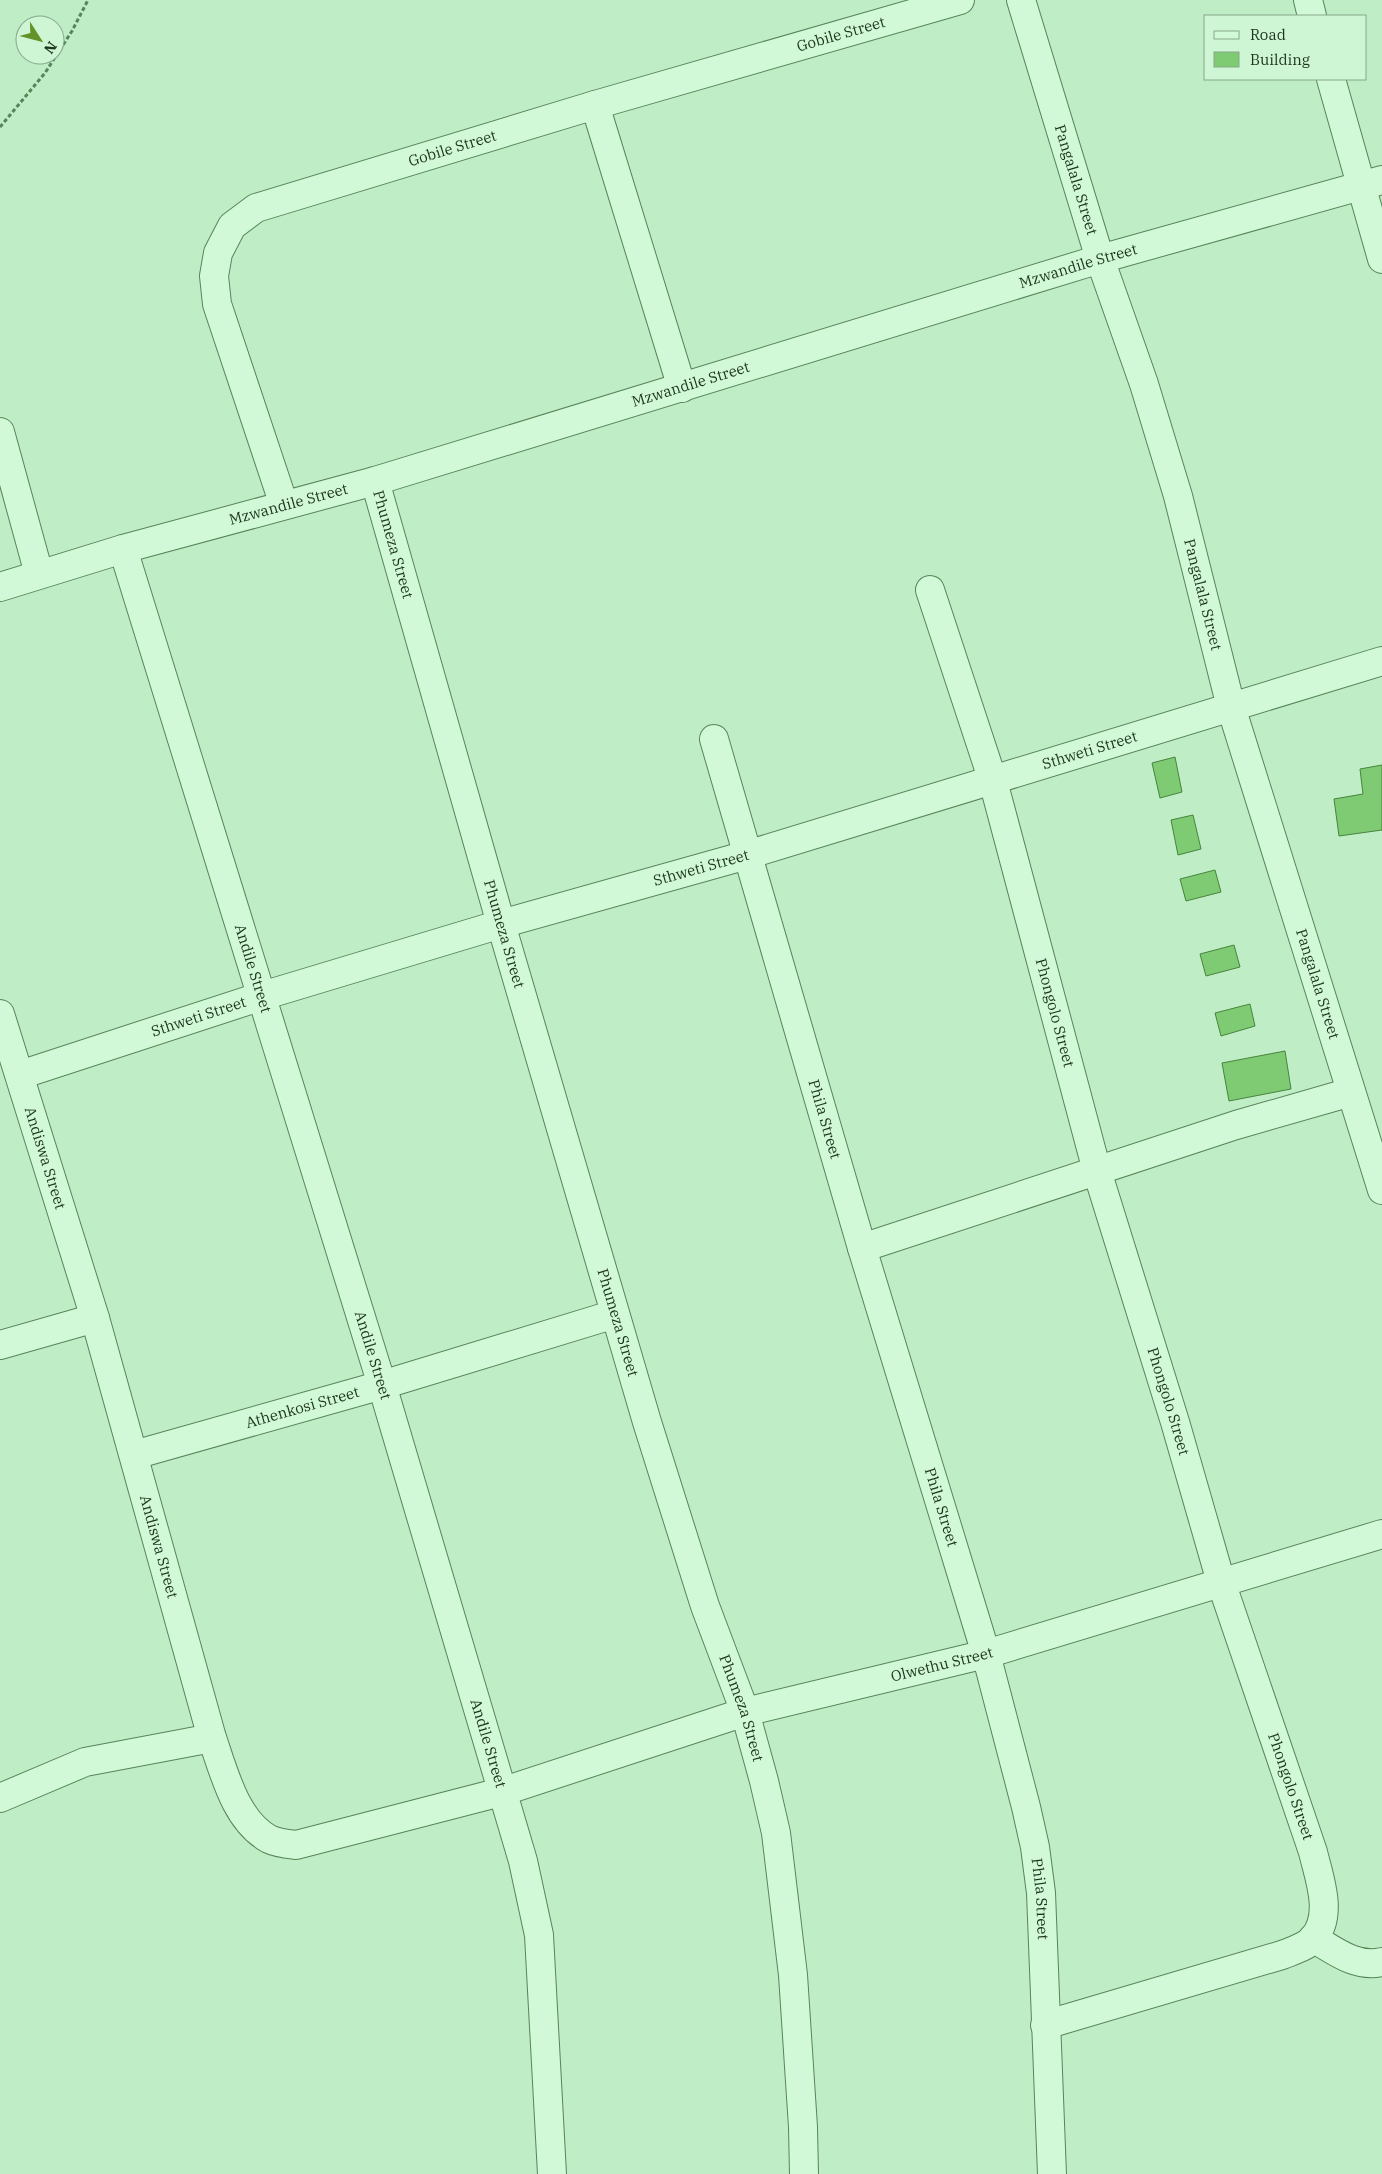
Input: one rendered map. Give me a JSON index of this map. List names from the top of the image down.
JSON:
{
  "streets": {
    "street": [
      "Gobile Street",
      "Pangalala Street",
      "Mzwandile Street",
      "Phumeza Street",
      "Sthweti Street",
      "Andile Street",
      "Phongolo Street",
      "Phila Street",
      "Andiswa Street",
      "Athenkosi Street",
      "Olwethu Street"
    ]
  },
  "crossings": [
    ["Gobile Street", "Mzwandile Street"],
    ["Pangalala Street", "Mzwandile Street"],
    ["Pangalala Street", "Sthweti Street"],
    ["Mzwandile Street", "Phumeza Street"],
    ["Mzwandile Street", "Andile Street"],
    ["Phumeza Street", "Sthweti Street"],
    ["Phumeza Street", "Athenkosi Street"],
    ["Phumeza Street", "Olwethu Street"],
    ["Sthweti Street", "Andile Street"],
    ["Sthweti Street", "Phongolo Street"],
    ["Sthweti Street", "Phila Street"],
    ["Sthweti Street", "Andiswa Street"],
    ["Andile Street", "Andiswa Street"],
    ["Andile Street", "Athenkosi Street"],
    ["Andile Street", "Olwethu Street"],
    ["Phongolo Street", "Olwethu Street"],
    ["Phila Street", "Olwethu Street"],
    ["Andiswa Street", "Athenkosi Street"],
    ["Andiswa Street", "Olwethu Street"]
  ],
  "legend": ["Road", "Building"],
  "north": "bottom right"
}
